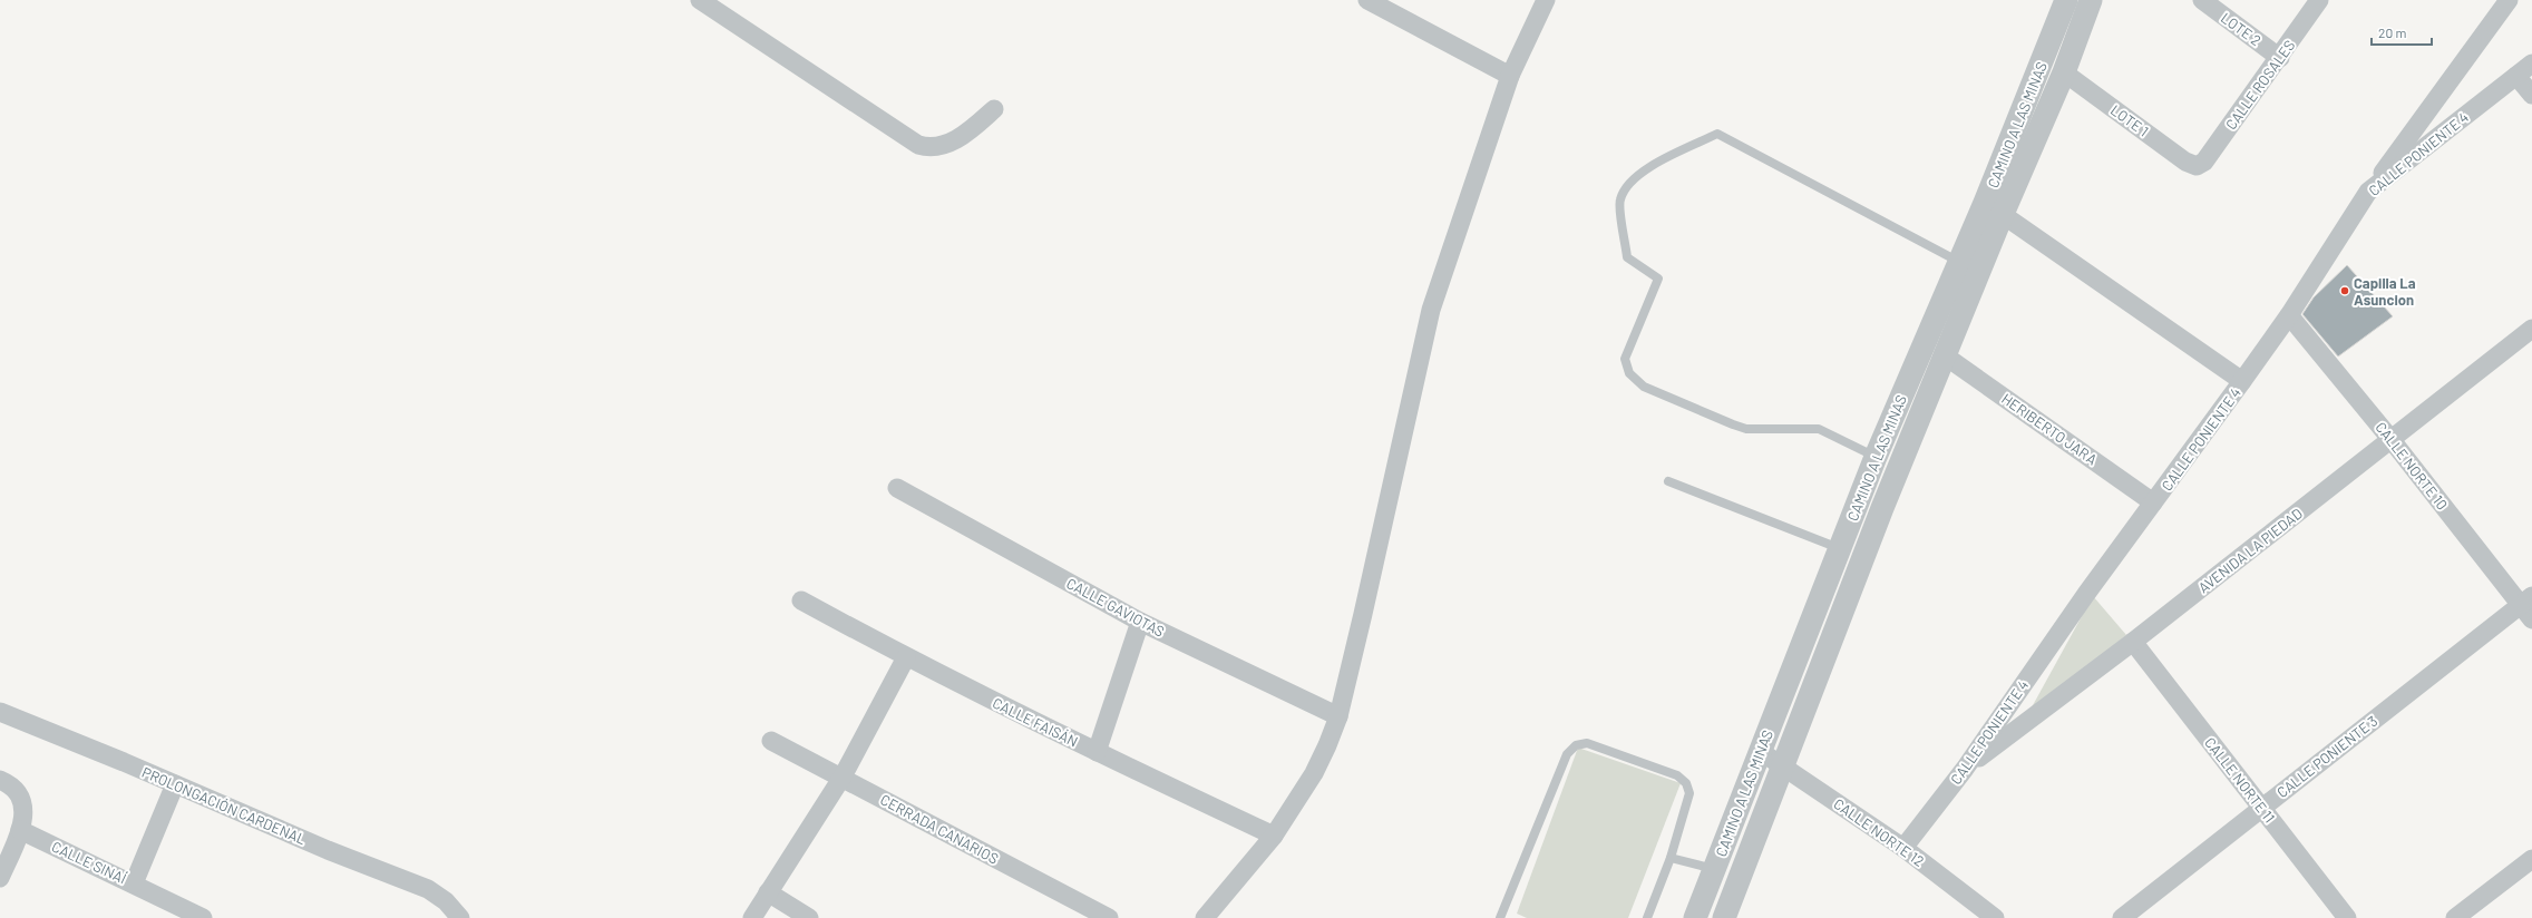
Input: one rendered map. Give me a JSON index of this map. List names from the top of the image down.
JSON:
{
  "streets": {
    "street": [
      "LOTE 2",
      "CALLE ROSALES",
      "LOTE 1",
      "CAMINO A LAS MINAS",
      "CALLE PONIENTE 4",
      "HERIBERTO JARA",
      "CALLE NORTE 10",
      "AVENIDA LA PIEDAD",
      "CALLE GAVIOTAS",
      "CALLE FAISÁN",
      "CALLE PONIENTE 3",
      "CALLE NORTE 11",
      "PROLONGACIÓN CARDENAL",
      "CERRADA CANARIOS",
      "CALLE NORTE 12",
      "CALLE SINAÍ"
    ]
  },
  "crossings": [
    ["LOTE 2", "CALLE ROSALES"],
    ["CALLE ROSALES", "LOTE 1"],
    ["LOTE 1", "CAMINO A LAS MINAS"],
    ["CAMINO A LAS MINAS", "HERIBERTO JARA"],
    ["CAMINO A LAS MINAS", "CALLE NORTE 12"],
    ["CALLE PONIENTE 4", "HERIBERTO JARA"],
    ["CALLE PONIENTE 4", "CALLE NORTE 10"],
    ["CALLE PONIENTE 4", "AVENIDA LA PIEDAD"],
    ["CALLE PONIENTE 4", "CALLE NORTE 12"],
    ["CALLE NORTE 10", "AVENIDA LA PIEDAD"],
    ["CALLE NORTE 10", "CALLE PONIENTE 3"],
    ["AVENIDA LA PIEDAD", "CALLE NORTE 11"],
    ["CALLE PONIENTE 3", "CALLE NORTE 11"]
  ],
  "places": ["Capilla La Asuncion"],
  "scale_bar": "20 m"
}
